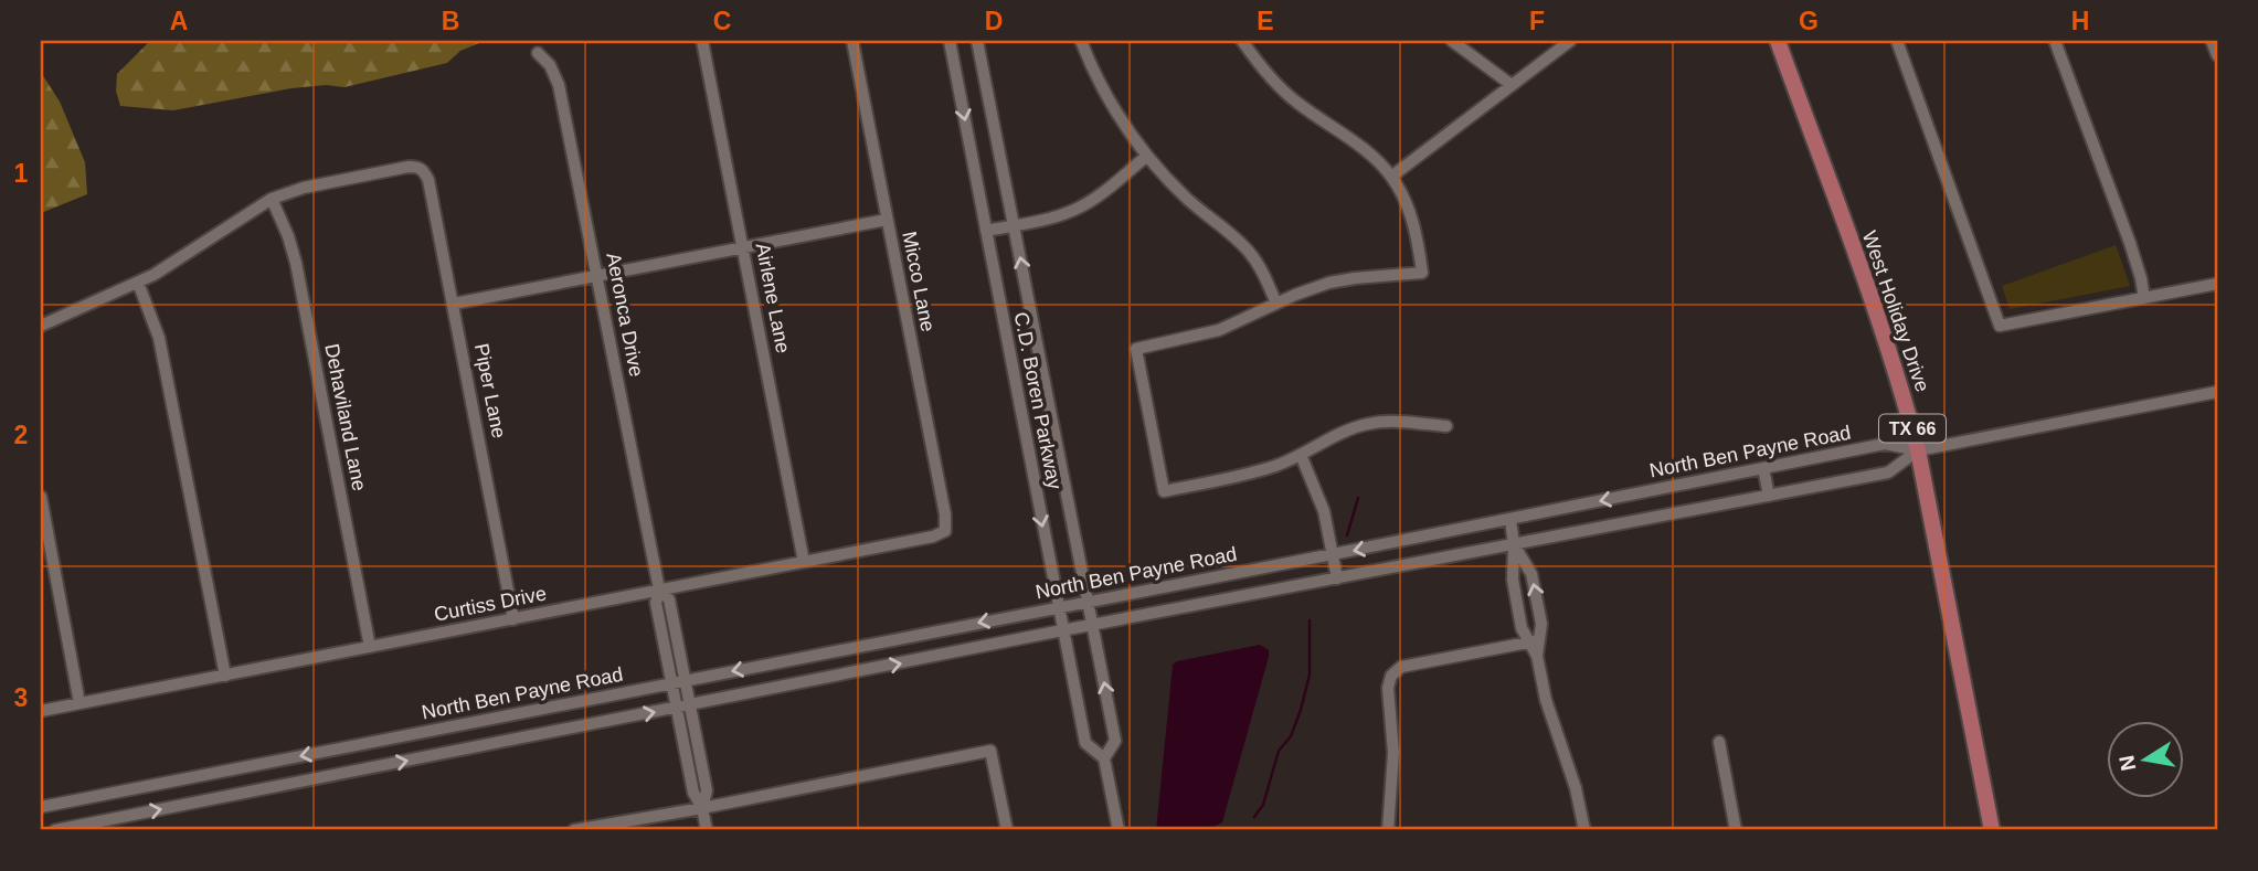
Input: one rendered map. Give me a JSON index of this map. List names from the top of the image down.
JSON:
{
  "streets": {
    "main road": ["West Holiday Drive", "TX 66"],
    "street": [
      "Micco Lane",
      "Airlene Lane",
      "Aeronca Drive",
      "Piper Lane",
      "C.D. Boren Parkway",
      "Dehaviland Lane",
      "North Ben Payne Road",
      "Curtiss Drive"
    ]
  },
  "crossings": [
    ["Micco Lane", "Curtiss Drive"],
    ["Airlene Lane", "Curtiss Drive"],
    ["West Holiday Drive", "North Ben Payne Road"],
    ["Aeronca Drive", "North Ben Payne Road"],
    ["Aeronca Drive", "Curtiss Drive"],
    ["Piper Lane", "Dehaviland Lane"],
    ["Piper Lane", "Curtiss Drive"],
    ["C.D. Boren Parkway", "North Ben Payne Road"],
    ["Dehaviland Lane", "Curtiss Drive"]
  ],
  "north": "left",
  "grid": {
    "columns": [
      "A",
      "B",
      "C",
      "D",
      "E",
      "F",
      "G",
      "H"
    ],
    "rows": ["1", "2", "3"]
  }
}
